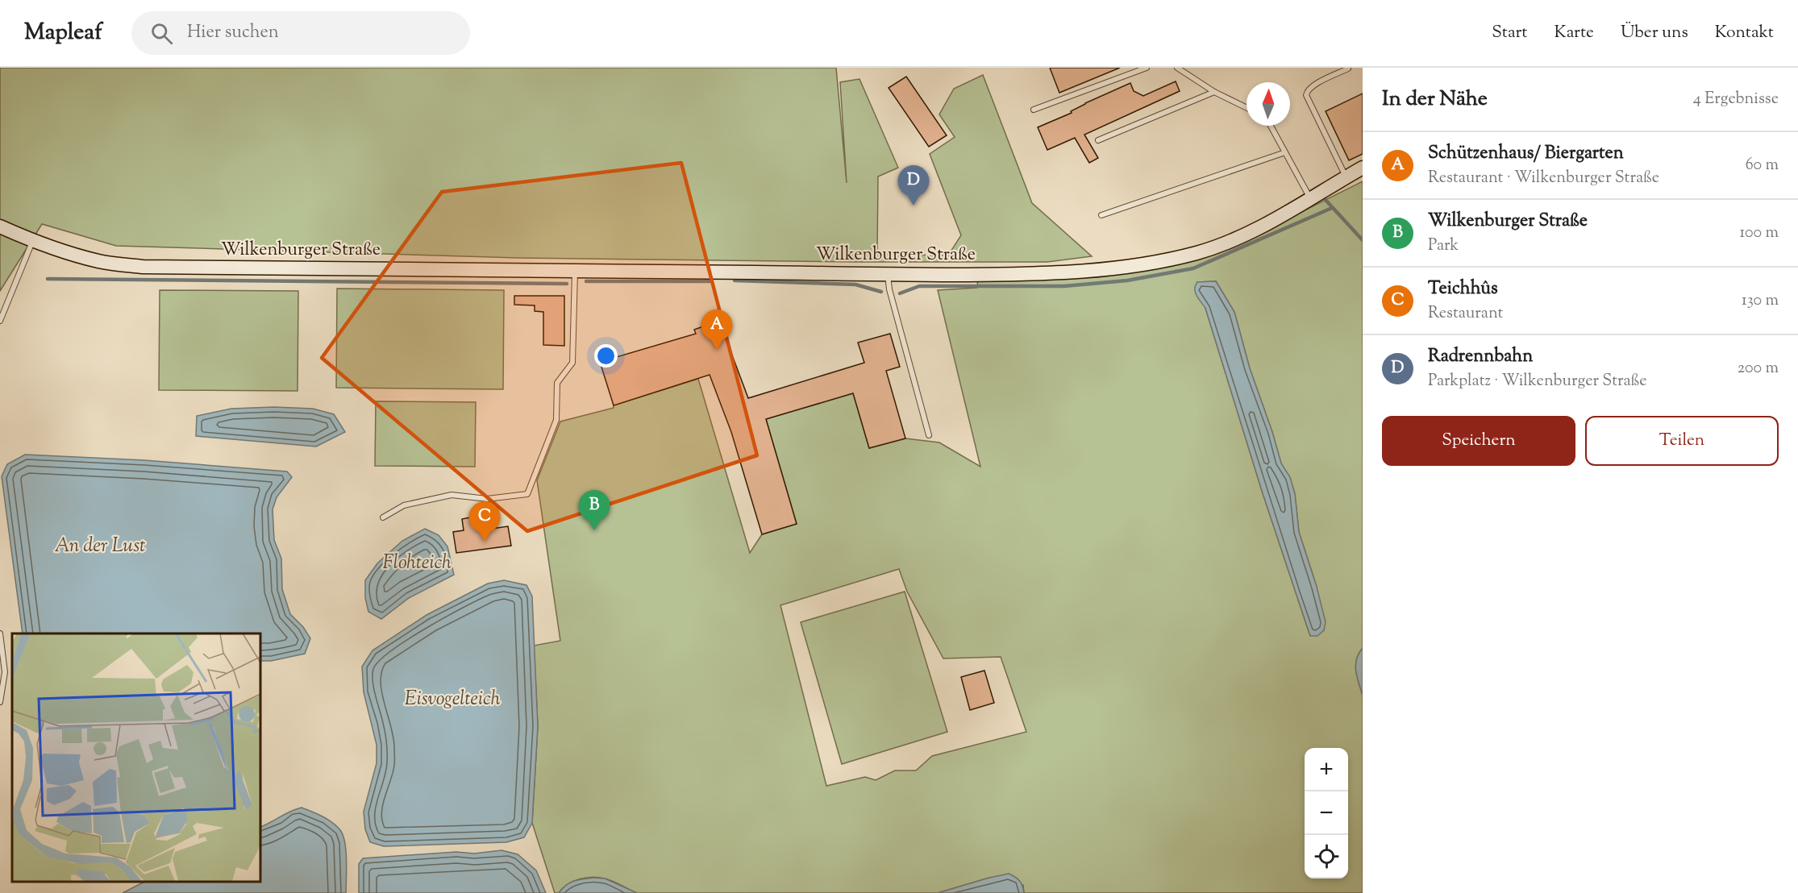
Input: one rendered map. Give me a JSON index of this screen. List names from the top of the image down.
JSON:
{
  "streets": {
    "main road": ["Wilkenburger Straße"]
  },
  "water": ["An der Lust", "Flohteich", "Eisvogelteich"],
  "north": "top",
  "page": {
    "header": "Mapleaf",
    "search": "Hier suchen",
    "nav": [
      "Start",
      "Karte",
      "Über uns",
      "Kontakt"
    ],
    "heading": ["In der Nähe", "4 Ergebnisse"],
    "list": [
      {
        "mark": "A",
        "name": "Schützenhaus/ Biergarten",
        "note": "Restaurant · Wilkenburger Straße",
        "value": "60 m"
      },
      {
        "mark": "B",
        "name": "Wilkenburger Straße",
        "note": "Park",
        "value": "100 m"
      },
      {
        "mark": "C",
        "name": "Teichhûs",
        "note": "Restaurant",
        "value": "130 m"
      },
      {
        "mark": "D",
        "name": "Radrennbahn",
        "note": "Parkplatz · Wilkenburger Straße",
        "value": "200 m"
      }
    ],
    "pins": [
      "D",
      "A",
      "B",
      "C"
    ],
    "buttons": ["Speichern", "Teilen"],
    "map_buttons": ["+", "−"]
  }
}
